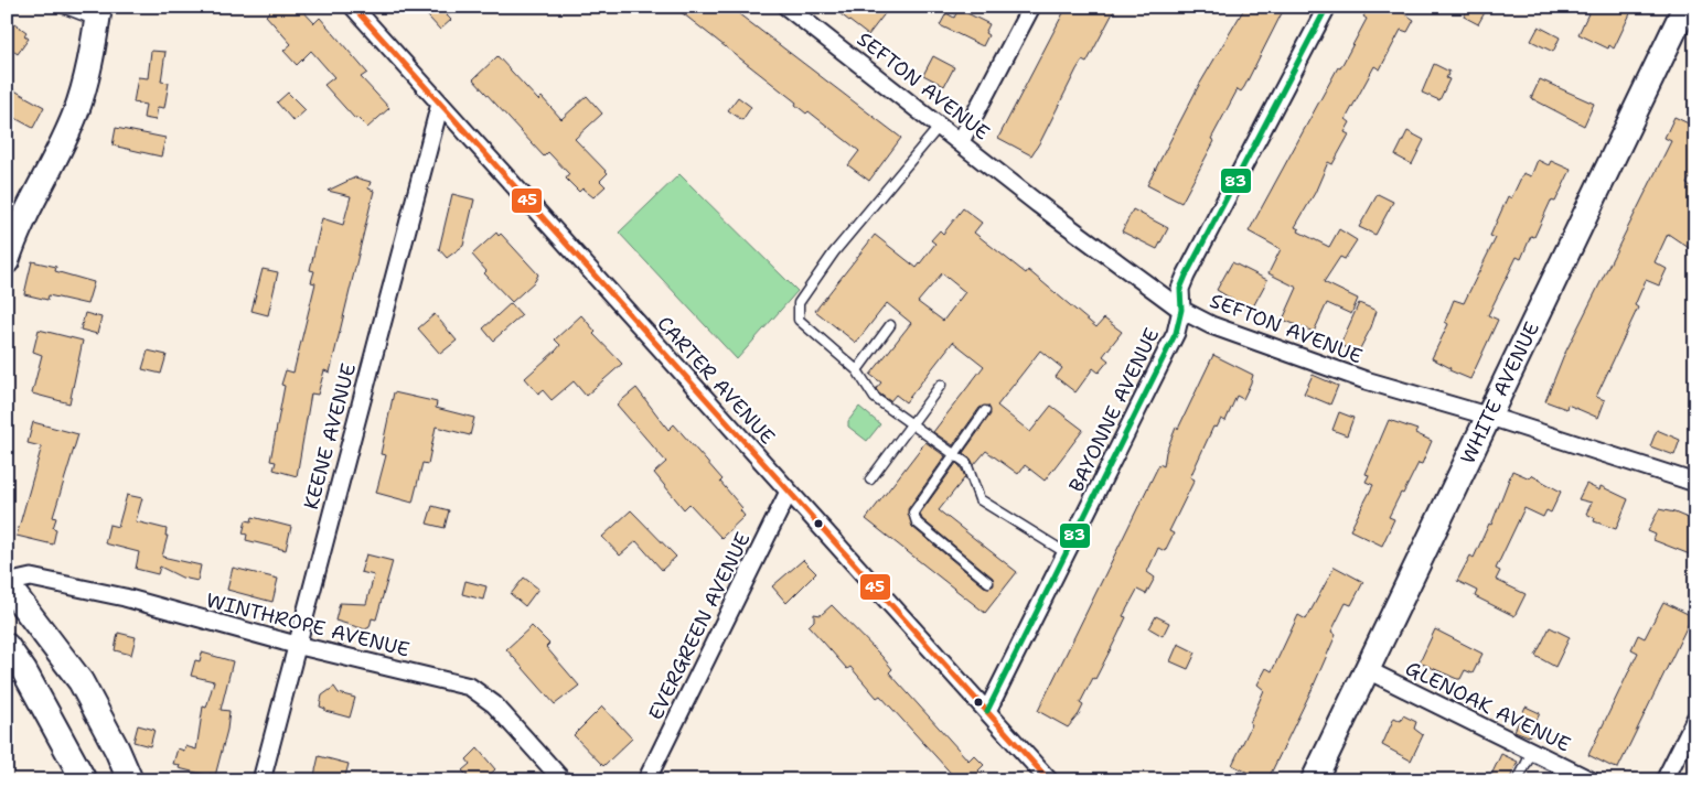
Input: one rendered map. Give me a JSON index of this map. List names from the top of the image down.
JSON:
{
  "streets": {
    "street": [
      "SEFTON AVENUE",
      "CARTER AVENUE",
      "WHITE AVENUE",
      "BAYONNE AVENUE",
      "KEENE AVENUE",
      "WINTHROPE AVENUE",
      "EVERGREEN AVENUE",
      "GLENOAK AVENUE"
    ]
  },
  "crossings": [
    ["SEFTON AVENUE", "WHITE AVENUE"],
    ["SEFTON AVENUE", "BAYONNE AVENUE"],
    ["CARTER AVENUE", "BAYONNE AVENUE"],
    ["CARTER AVENUE", "KEENE AVENUE"],
    ["CARTER AVENUE", "EVERGREEN AVENUE"],
    ["WHITE AVENUE", "GLENOAK AVENUE"],
    ["KEENE AVENUE", "WINTHROPE AVENUE"]
  ],
  "lines": ["transit line 45", "transit line 83"]
}
